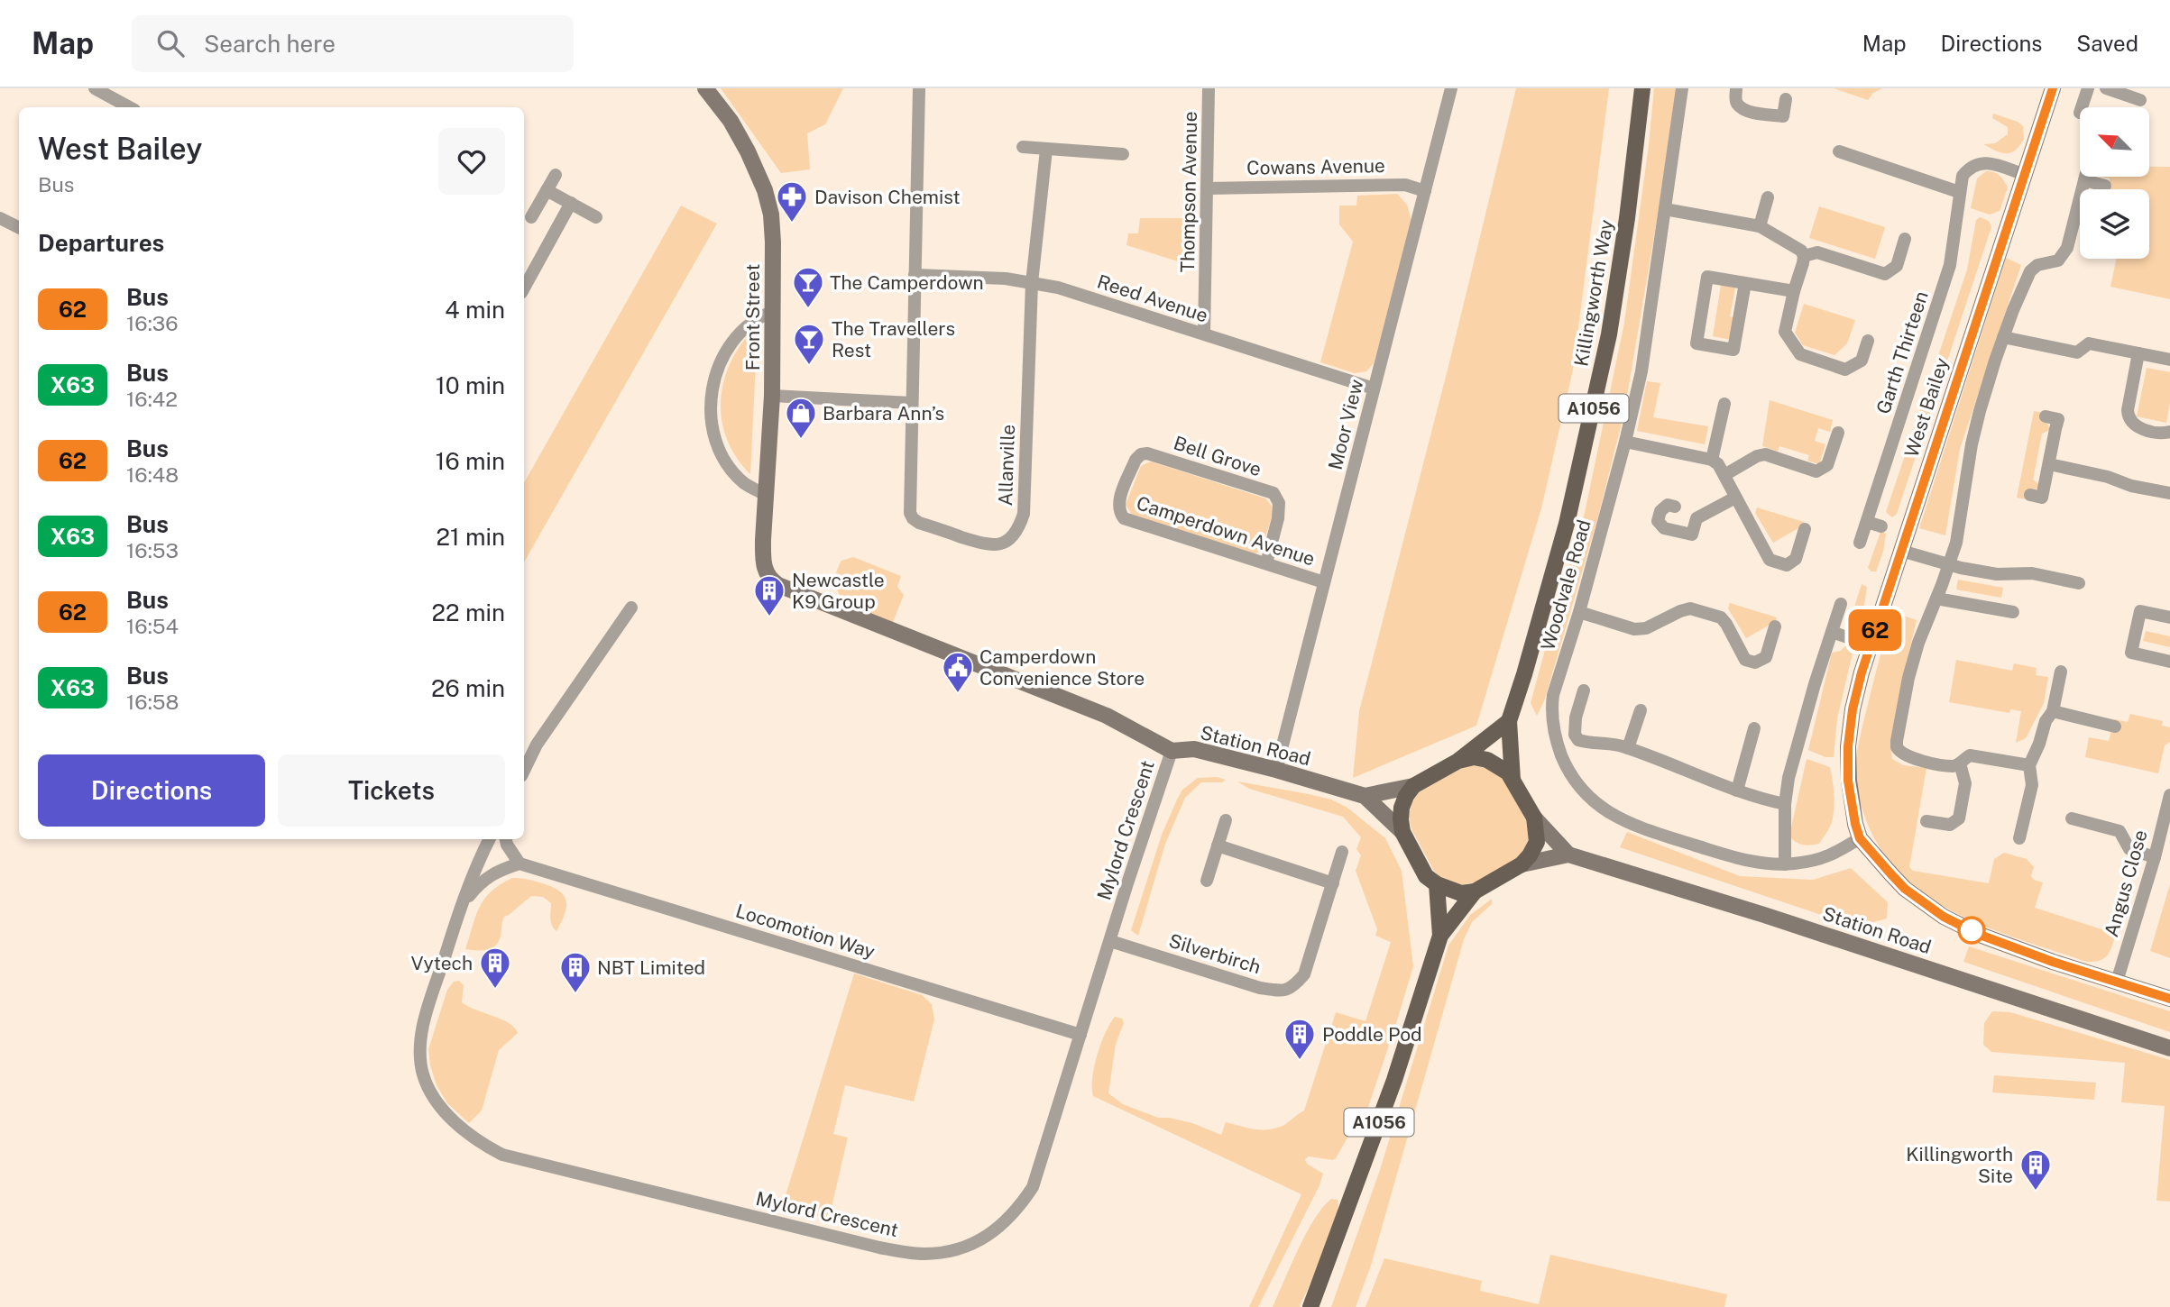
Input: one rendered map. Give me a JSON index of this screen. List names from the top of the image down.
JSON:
{
  "streets": {
    "main road": [
      "Killingworth Way",
      "Front Street",
      "West Bailey",
      "A1056",
      "Station Road"
    ],
    "street": [
      "Cowans Avenue",
      "Thompson Avenue",
      "Reed Avenue",
      "Garth Thirteen",
      "Moor View",
      "Bell Grove",
      "Allanville",
      "Camperdown Avenue",
      "Woodvale Road",
      "Mylord Crescent",
      "Angus Close",
      "Locomotion Way",
      "Silverbirch"
    ]
  },
  "crossings": [
    ["Cowans Avenue", "Thompson Avenue"],
    ["Cowans Avenue", "Moor View"],
    ["Thompson Avenue", "Reed Avenue"],
    ["Killingworth Way", "A1056"],
    ["Killingworth Way", "Station Road"],
    ["Reed Avenue", "Moor View"],
    ["Reed Avenue", "Allanville"],
    ["Front Street", "Station Road"],
    ["Garth Thirteen", "West Bailey"],
    ["West Bailey", "Woodvale Road"],
    ["West Bailey", "Angus Close"],
    ["A1056", "Station Road"],
    ["Moor View", "Camperdown Avenue"],
    ["Moor View", "Station Road"],
    ["Bell Grove", "Camperdown Avenue"],
    ["Station Road", "Mylord Crescent"],
    ["Mylord Crescent", "Locomotion Way"],
    ["Mylord Crescent", "Silverbirch"]
  ],
  "places": {
    "pharmacy": ["Davison Chemist"],
    "bar": ["The Camperdown", "The Travellers Rest"],
    "shop": ["Barbara Ann’s"],
    "building": [
      "Newcastle K9 Group",
      "Vytech",
      "NBT Limited",
      "Poddle Pod",
      "Killingworth Site"
    ],
    "public building": ["Camperdown Convenience Store"]
  },
  "lines": ["bus line 62"],
  "north": "top left",
  "page": {
    "header": "Map",
    "search": "Search here",
    "nav": ["Map", "Directions", "Saved"],
    "on_map": "62",
    "heading": [
      ["West Bailey", "Bus"],
      "Departures"
    ],
    "list": [
      {
        "mark": "62",
        "name": "Bus",
        "note": "16:36",
        "value": "4 min"
      },
      {
        "mark": "X63",
        "name": "Bus",
        "note": "16:42",
        "value": "10 min"
      },
      {
        "mark": "62",
        "name": "Bus",
        "note": "16:48",
        "value": "16 min"
      },
      {
        "mark": "X63",
        "name": "Bus",
        "note": "16:53",
        "value": "21 min"
      },
      {
        "mark": "62",
        "name": "Bus",
        "note": "16:54",
        "value": "22 min"
      },
      {
        "mark": "X63",
        "name": "Bus",
        "note": "16:58",
        "value": "26 min"
      }
    ],
    "buttons": ["Directions", "Tickets"]
  }
}
